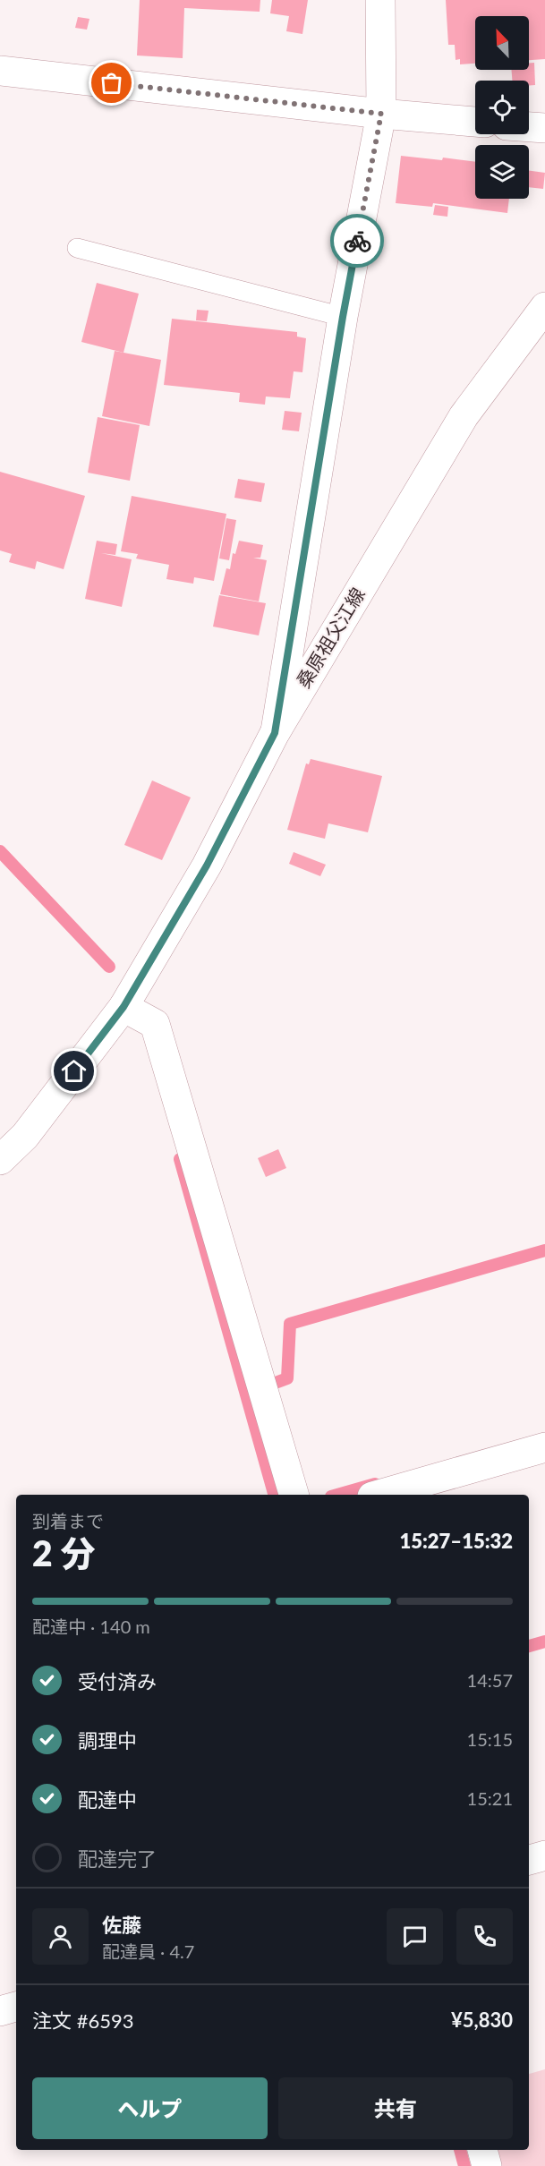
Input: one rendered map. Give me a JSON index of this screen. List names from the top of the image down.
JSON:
{
  "streets": {
    "street": ["桑原祖父江線"]
  },
  "north": "top left",
  "page": {
    "heading": ["2 分", "到着まで", "15:27–15:32"],
    "panel": [
      "佐藤",
      "配達員 · 4.7",
      "注文 #6593",
      "¥5,830"
    ],
    "bar": "配達中 · 140 m",
    "list": [
      ["受付済み", "14:57"],
      ["調理中", "15:15"],
      ["配達中", "15:21"],
      "配達完了"
    ],
    "buttons": ["ヘルプ", "共有"]
  }
}
